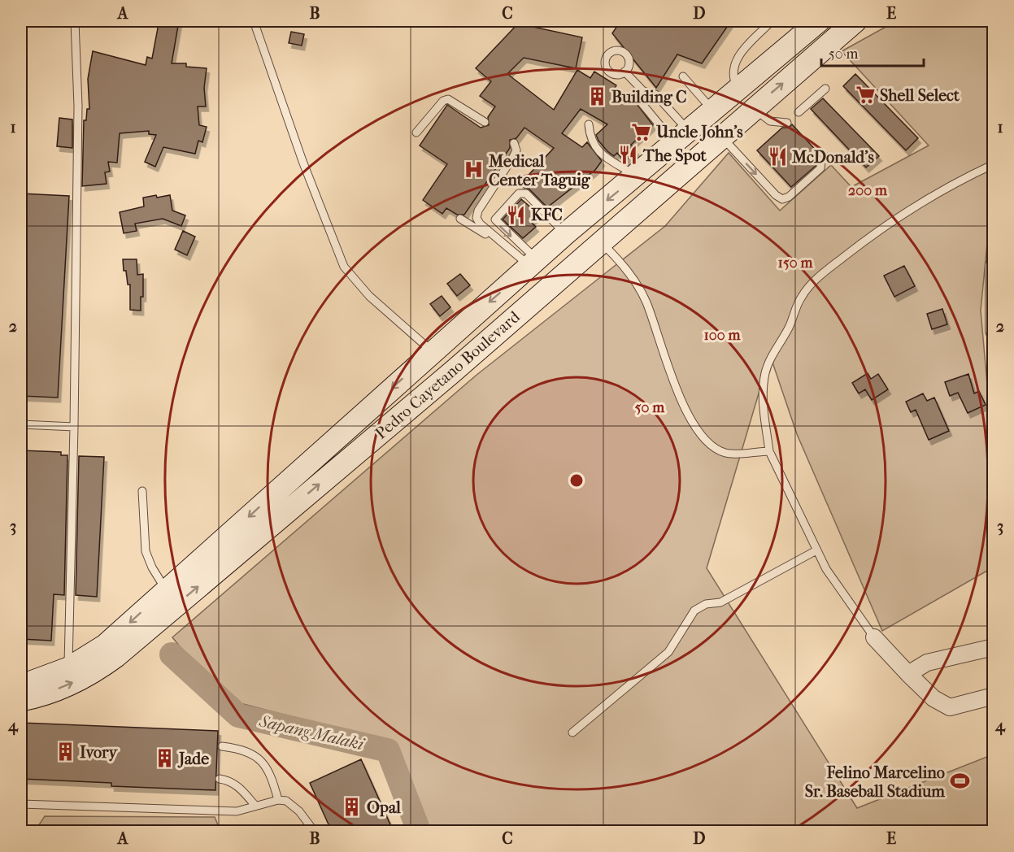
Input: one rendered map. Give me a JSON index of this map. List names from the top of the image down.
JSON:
{
  "streets": {
    "main road": ["Pedro Cayetano Boulevard"]
  },
  "water": ["Sapang Malaki"],
  "places": {
    "supermarket": ["Shell Select", "Uncle John's"],
    "building": [
      "Building C",
      "Ivory",
      "Jade",
      "Opal"
    ],
    "restaurant": ["The Spot", "McDonald's", "KFC"],
    "hospital": ["Medical Center Taguig"],
    "sports": ["Felino Marcelino Sr. Baseball Stadium"]
  },
  "scale_bar": "50 m",
  "grid": {
    "columns": [
      "A",
      "B",
      "C",
      "D",
      "E"
    ],
    "rows": [
      "1",
      "2",
      "3",
      "4"
    ]
  },
  "rings": [
    "200 m",
    "150 m",
    "100 m",
    "50 m"
  ]
}
